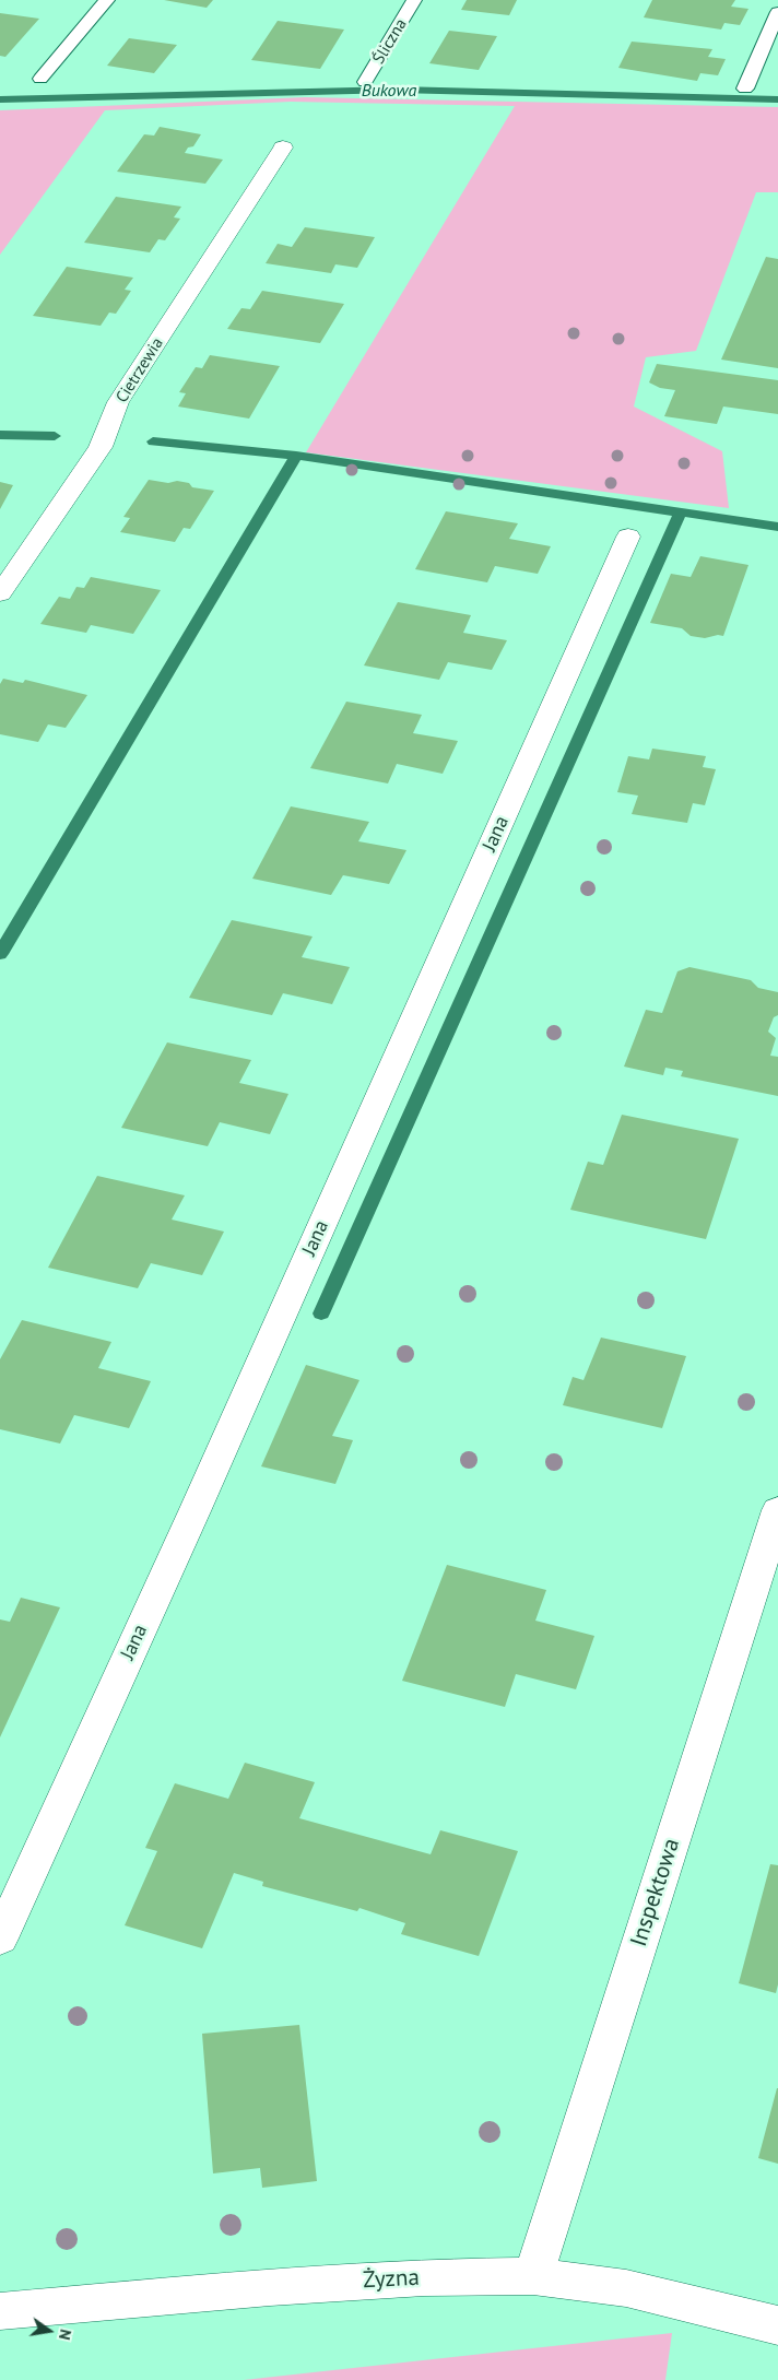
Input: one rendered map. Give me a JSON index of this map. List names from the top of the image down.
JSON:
{
  "streets": {
    "street": [
      "Cietrzewia",
      "Jana",
      "Inspektowa",
      "Żyzna"
    ],
    "lane": ["Śliczna"]
  },
  "crossings": [
    ["Inspektowa", "Żyzna"]
  ],
  "water": ["Bukowa"],
  "north": "right"
}
